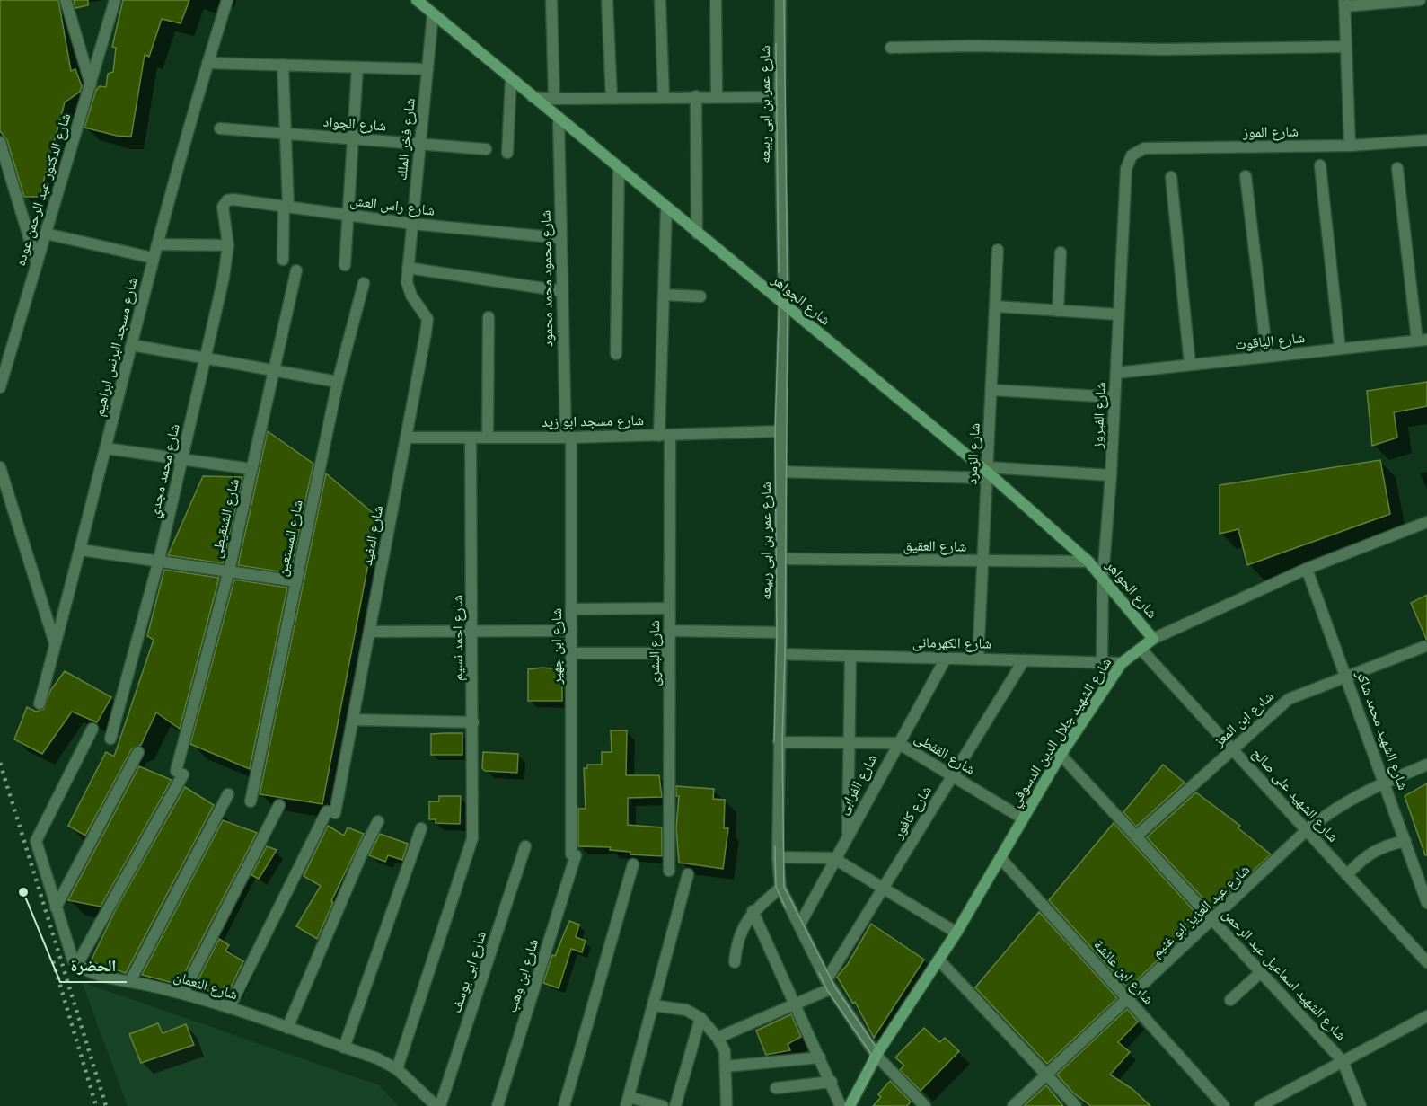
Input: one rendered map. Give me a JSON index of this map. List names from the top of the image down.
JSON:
{
  "streets": {
    "main road": ["شارع الجواهر", "شارع الشهيد جلال الدين الدسوقي"],
    "street": [
      "شارع عمر بن ابى ربيعه",
      "شارع الجواد",
      "شارع الموز",
      "شارع فخر الملك",
      "شارع الدكتور عبد الرحمن عوده",
      "شارع راس العش",
      "شارع محمود محمد محمود",
      "شارع الياقوت",
      "شارع مسجد البرنس ابراهيم",
      "شارع الفيروز",
      "شارع مسجد ابو زيد",
      "شارع الزمرد",
      "شارع محمد مجدي",
      "شارع الشنقيطى",
      "شارع المفيد",
      "شارع المستعين",
      "شارع العقيق",
      "شارع احمد نسيم",
      "شارع الكهرمانى",
      "شارع ابن جهير",
      "شارع البشرى",
      "شارع ابن المعز",
      "شارع الشهيد محمد شاكر",
      "شارع القفطى",
      "شارع الفرابى",
      "شارع الشهيد على صالح",
      "شارع كافور",
      "شارع عبد العزيز ابو غنيم",
      "شارع ابى يوسف",
      "شارع ابن عائشة",
      "شارع الشهيد اسماعيل عبد الرحمن",
      "شارع ابن وهب",
      "شارع النعمان"
    ]
  },
  "crossings": [
    ["شارع عمر بن ابى ربيعه", "شارع الجواهر"],
    ["شارع عمر بن ابى ربيعه", "شارع مسجد ابو زيد"],
    ["شارع عمر بن ابى ربيعه", "شارع العقيق"],
    ["شارع عمر بن ابى ربيعه", "شارع الكهرمانى"],
    ["شارع عمر بن ابى ربيعه", "شارع الشهيد جلال الدين الدسوقي"],
    ["شارع عمر بن ابى ربيعه", "شارع القفطى"],
    ["شارع عمر بن ابى ربيعه", "شارع الفرابى"],
    ["شارع عمر بن ابى ربيعه", "شارع كافور"],
    ["شارع الجواد", "شارع فخر الملك"],
    ["شارع الموز", "شارع الفيروز"],
    ["شارع فخر الملك", "شارع راس العش"],
    ["شارع فخر الملك", "شارع الجواهر"],
    ["شارع فخر الملك", "شارع المفيد"],
    ["شارع راس العش", "شارع محمود محمد محمود"],
    ["شارع راس العش", "شارع محمد مجدي"],
    ["شارع محمود محمد محمود", "شارع الجواهر"],
    ["شارع محمود محمد محمود", "شارع مسجد ابو زيد"],
    ["شارع محمود محمد محمود", "شارع ابن جهير"],
    ["شارع الجواهر", "شارع الفيروز"],
    ["شارع الجواهر", "شارع الزمرد"],
    ["شارع الجواهر", "شارع العقيق"],
    ["شارع الجواهر", "شارع البشرى"],
    ["شارع الجواهر", "شارع الشهيد جلال الدين الدسوقي"],
    ["شارع الياقوت", "شارع الفيروز"],
    ["شارع الفيروز", "شارع الكهرمانى"],
    ["شارع مسجد ابو زيد", "شارع المفيد"],
    ["شارع مسجد ابو زيد", "شارع احمد نسيم"],
    ["شارع مسجد ابو زيد", "شارع ابن جهير"],
    ["شارع مسجد ابو زيد", "شارع البشرى"],
    ["شارع الزمرد", "شارع العقيق"],
    ["شارع الزمرد", "شارع الكهرمانى"],
    ["شارع الشنقيطى", "شارع النعمان"],
    ["شارع المفيد", "شارع النعمان"],
    ["شارع احمد نسيم", "شارع النعمان"],
    ["شارع الكهرمانى", "شارع الشهيد جلال الدين الدسوقي"],
    ["شارع الكهرمانى", "شارع الفرابى"],
    ["شارع الكهرمانى", "شارع كافور"],
    ["شارع ابن جهير", "شارع ابن وهب"],
    ["شارع ابن المعز", "شارع الشهيد محمد شاكر"],
    ["شارع ابن المعز", "شارع الشهيد على صالح"],
    ["شارع ابن المعز", "شارع الشهيد اسماعيل عبد الرحمن"],
    ["شارع الشهيد محمد شاكر", "شارع الشهيد جلال الدين الدسوقي"],
    ["شارع الشهيد محمد شاكر", "شارع عبد العزيز ابو غنيم"],
    ["شارع الشهيد جلال الدين الدسوقي", "شارع القفطى"],
    ["شارع الشهيد جلال الدين الدسوقي", "شارع الشهيد على صالح"],
    ["شارع الشهيد جلال الدين الدسوقي", "شارع ابن عائشة"],
    ["شارع الشهيد جلال الدين الدسوقي", "شارع الشهيد اسماعيل عبد الرحمن"],
    ["شارع القفطى", "شارع الفرابى"],
    ["شارع القفطى", "شارع كافور"],
    ["شارع الشهيد على صالح", "شارع عبد العزيز ابو غنيم"],
    ["شارع عبد العزيز ابو غنيم", "شارع ابن عائشة"],
    ["شارع عبد العزيز ابو غنيم", "شارع الشهيد اسماعيل عبد الرحمن"],
    ["شارع ابى يوسف", "شارع النعمان"]
  ],
  "places": ["الحضرة"]
}
